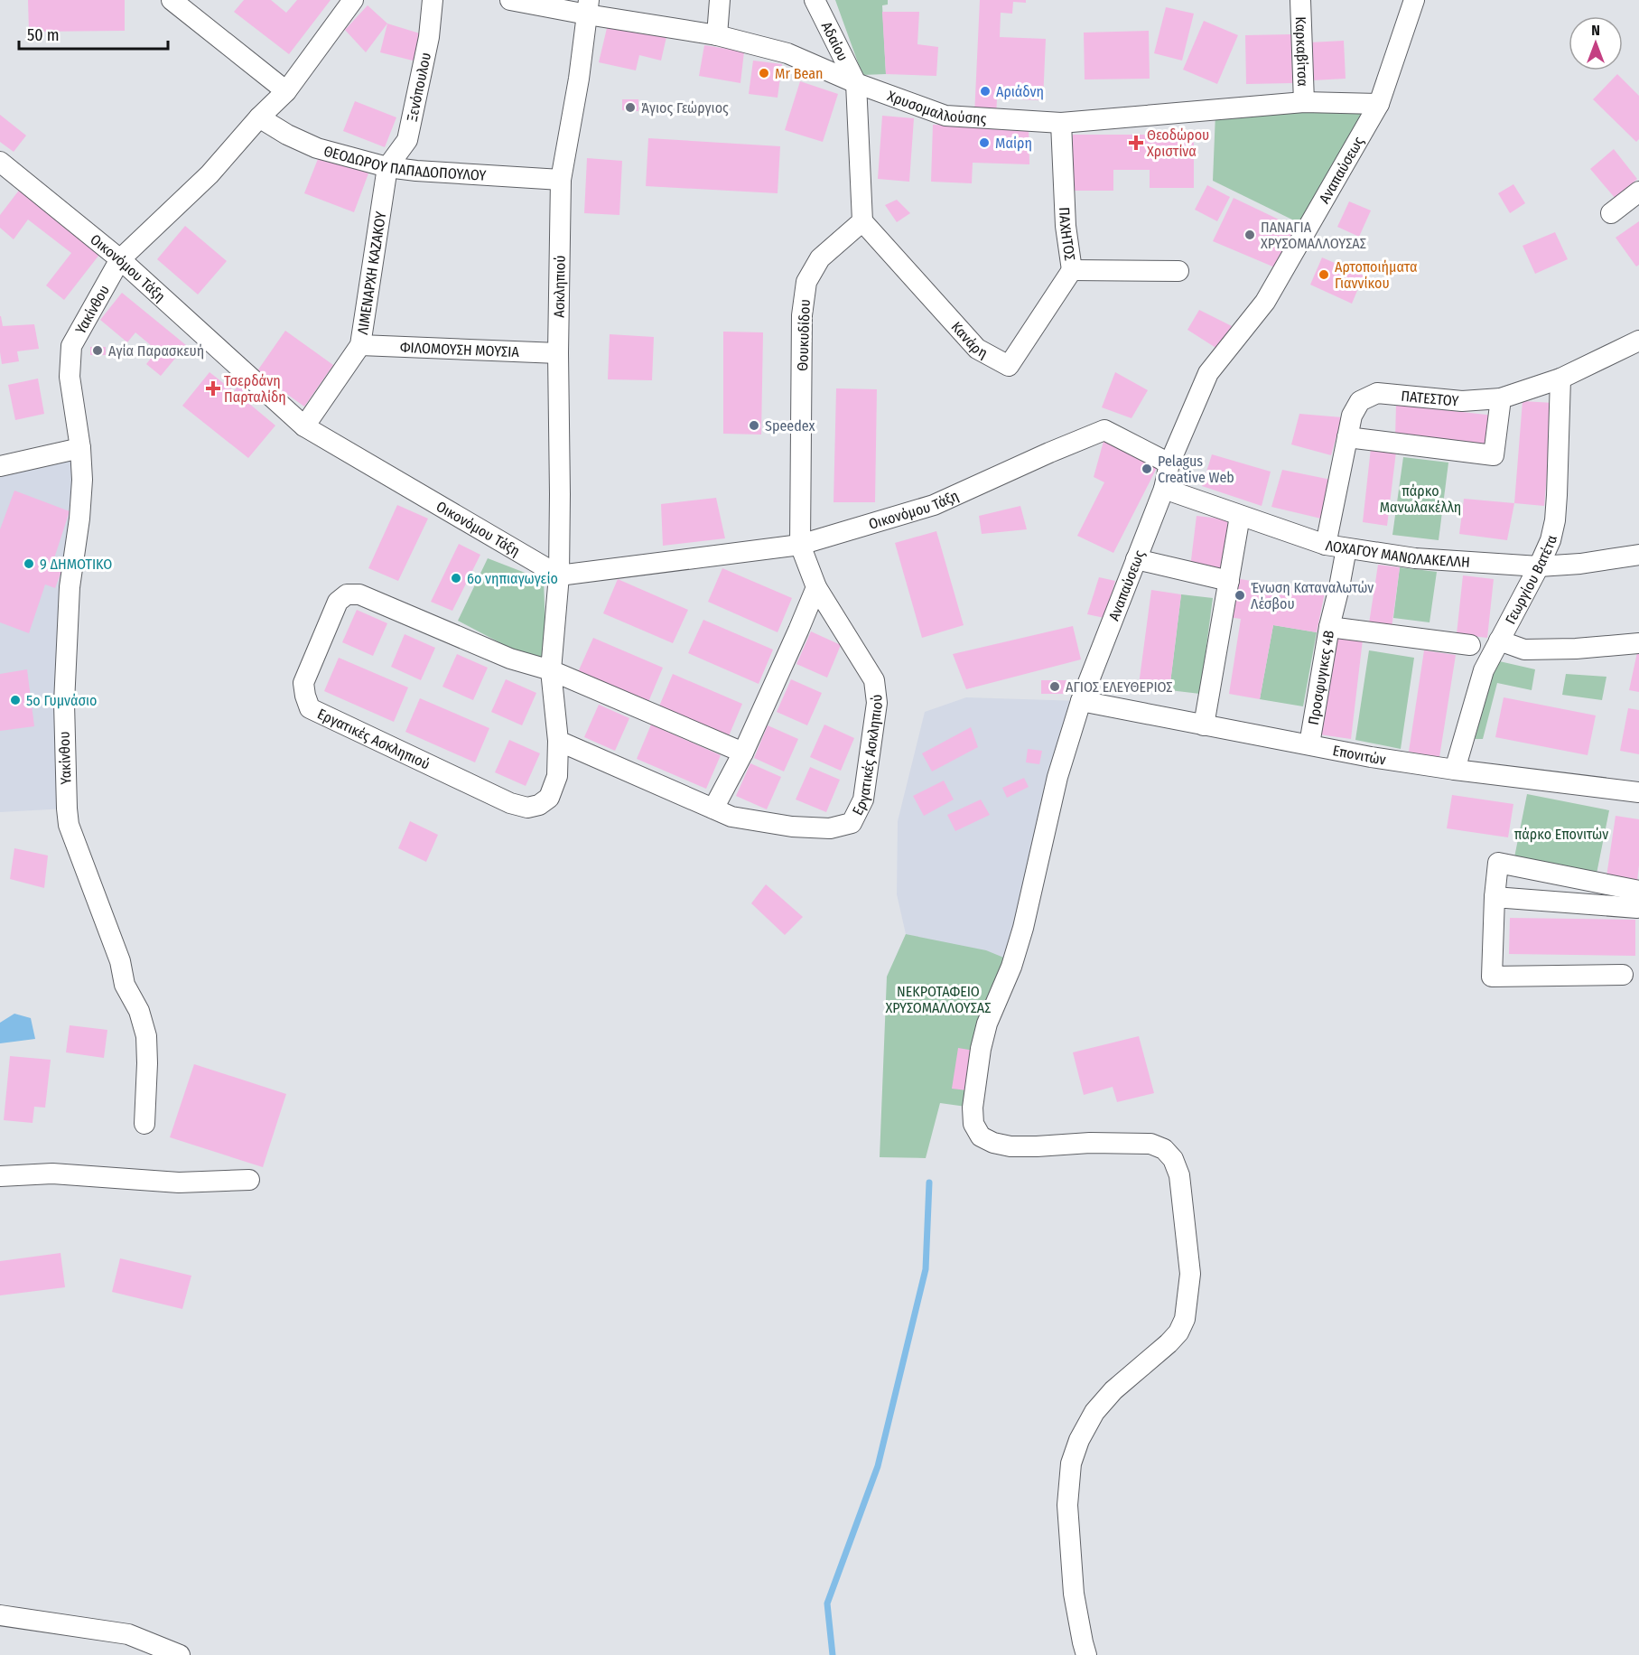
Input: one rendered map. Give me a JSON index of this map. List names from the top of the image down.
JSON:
{
  "streets": {
    "street": [
      "Αδαίου",
      "Καρκαβίτσα",
      "Ξενόπουλου",
      "Χρυσομαλλούσης",
      "ΘΕΟΔΩΡΟΥ ΠΑΠΑΔΟΠΟΥΛΟΥ",
      "Αναπαύσεως",
      "ΠΑΧΗΤΟΣ",
      "Οικονόμου Τάξη",
      "ΛΙΜΕΝΑΡΧΗ ΚΑΖΑΚΟΥ",
      "Ασκληπιού",
      "Υακίνθου",
      "Θουκυδίδου",
      "Κανάρη",
      "ΦΙΛΟΜΟΥΣΗ ΜΟΥΣΙΑ",
      "ΠΑΤΕΣΤΟΥ",
      "ΛΟΧΑΓΟΥ ΜΑΝΩΛΑΚΕΛΛΗ",
      "Γεωργίου Βατέτα",
      "Προσφυγικες 4Β",
      "Εργατικές Ασκληπιού",
      "Επονιτών"
    ]
  },
  "crossings": [
    ["Αδαίου", "Χρυσομαλλούσης"],
    ["Καρκαβίτσα", "Χρυσομαλλούσης"],
    ["Ξενόπουλου", "ΘΕΟΔΩΡΟΥ ΠΑΠΑΔΟΠΟΥΛΟΥ"],
    ["Ξενόπουλου", "ΛΙΜΕΝΑΡΧΗ ΚΑΖΑΚΟΥ"],
    ["Χρυσομαλλούσης", "Αναπαύσεως"],
    ["Χρυσομαλλούσης", "ΠΑΧΗΤΟΣ"],
    ["Χρυσομαλλούσης", "Ασκληπιού"],
    ["ΘΕΟΔΩΡΟΥ ΠΑΠΑΔΟΠΟΥΛΟΥ", "ΛΙΜΕΝΑΡΧΗ ΚΑΖΑΚΟΥ"],
    ["ΘΕΟΔΩΡΟΥ ΠΑΠΑΔΟΠΟΥΛΟΥ", "Ασκληπιού"],
    ["ΘΕΟΔΩΡΟΥ ΠΑΠΑΔΟΠΟΥΛΟΥ", "Υακίνθου"],
    ["Αναπαύσεως", "Οικονόμου Τάξη"],
    ["Αναπαύσεως", "ΛΟΧΑΓΟΥ ΜΑΝΩΛΑΚΕΛΛΗ"],
    ["Αναπαύσεως", "Επονιτών"],
    ["ΠΑΧΗΤΟΣ", "Κανάρη"],
    ["Οικονόμου Τάξη", "ΛΙΜΕΝΑΡΧΗ ΚΑΖΑΚΟΥ"],
    ["Οικονόμου Τάξη", "Ασκληπιού"],
    ["Οικονόμου Τάξη", "Υακίνθου"],
    ["Οικονόμου Τάξη", "Θουκυδίδου"],
    ["Οικονόμου Τάξη", "Εργατικές Ασκληπιού"],
    ["ΛΙΜΕΝΑΡΧΗ ΚΑΖΑΚΟΥ", "ΦΙΛΟΜΟΥΣΗ ΜΟΥΣΙΑ"],
    ["Ασκληπιού", "ΦΙΛΟΜΟΥΣΗ ΜΟΥΣΙΑ"],
    ["Ασκληπιού", "Εργατικές Ασκληπιού"],
    ["Θουκυδίδου", "Κανάρη"],
    ["Θουκυδίδου", "Εργατικές Ασκληπιού"],
    ["ΠΑΤΕΣΤΟΥ", "ΛΟΧΑΓΟΥ ΜΑΝΩΛΑΚΕΛΛΗ"],
    ["ΠΑΤΕΣΤΟΥ", "Γεωργίου Βατέτα"],
    ["ΛΟΧΑΓΟΥ ΜΑΝΩΛΑΚΕΛΛΗ", "Γεωργίου Βατέτα"],
    ["ΛΟΧΑΓΟΥ ΜΑΝΩΛΑΚΕΛΛΗ", "Προσφυγικες 4Β"],
    ["Γεωργίου Βατέτα", "Επονιτών"],
    ["Προσφυγικες 4Β", "Επονιτών"]
  ],
  "parks": ["πάρκο Μανωλακέλλη", "πάρκο Επονιτών", "ΝΕΚΡΟΤΑΦΕΙΟ ΧΡΥΣΟΜΑΛΛΟΥΣΑΣ"],
  "places": {
    "other": [
      "Mr Bean",
      "Αριάδνη",
      "Άγιος Γεώργιος",
      "Μαίρη",
      "ΠΑΝΑΓΙΑ ΧΡΥΣΟΜΑΛΛΟΥΣΑΣ",
      "Αρτοποιήματα Γιαννίκου",
      "Αγία Παρασκευή",
      "Speedex",
      "Pelagus Creative Web",
      "9 ΔΗΜΟΤΙΚΟ",
      "6ο νηπιαγωγείο",
      "Ένωση Καταναλωτών Λέσβου",
      "ΑΓΙΟΣ ΕΛΕΥΘΕΡΙΟΣ",
      "5o Γυμνάσιο"
    ],
    "health": ["Θεοδώρου Χριστίνα", "Τσερδάνη Παρταλίδη"]
  },
  "scale_bar": "50 m",
  "north": "top"
}
